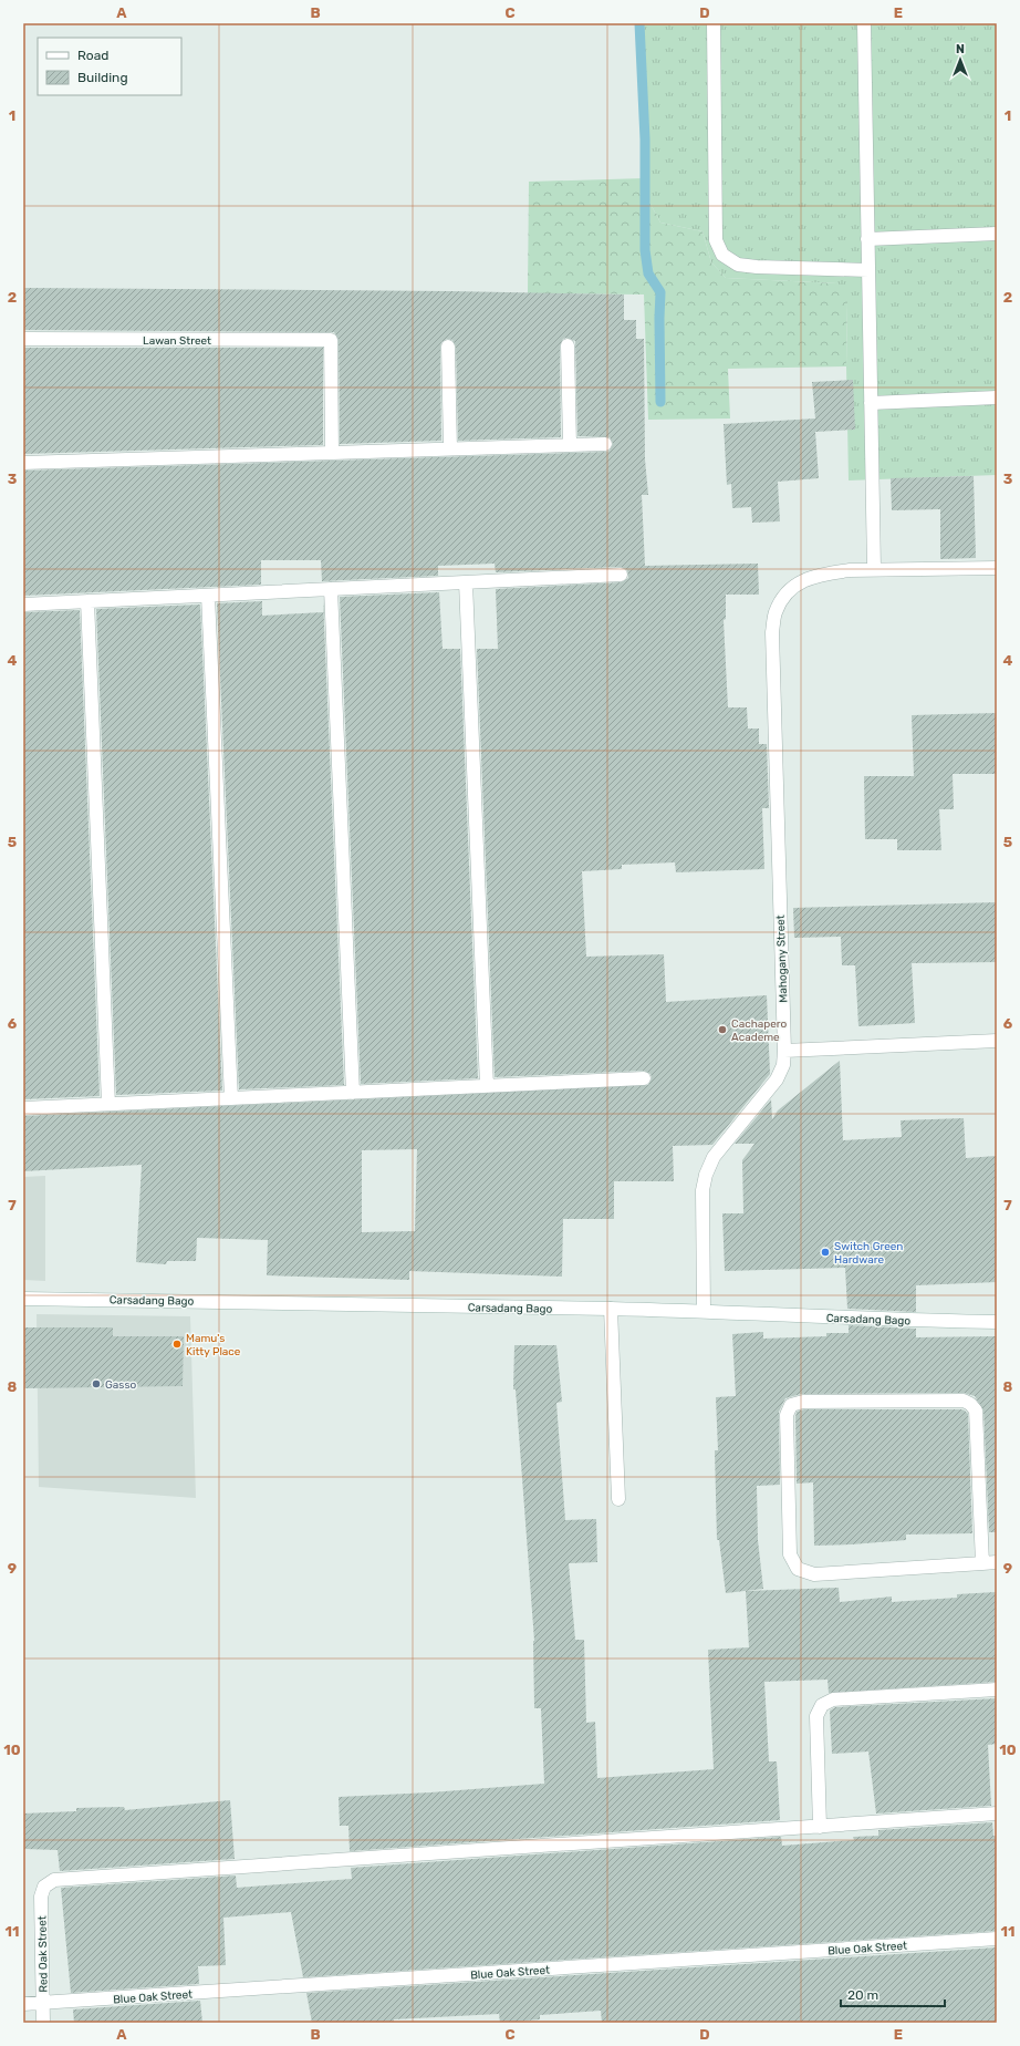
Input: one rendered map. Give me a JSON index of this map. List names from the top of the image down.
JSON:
{
  "streets": {
    "street": [
      "Lawan Street",
      "Mahogany Street",
      "Carsadang Bago",
      "Blue Oak Street",
      "Red Oak Street"
    ]
  },
  "crossings": [
    ["Mahogany Street", "Carsadang Bago"],
    ["Blue Oak Street", "Red Oak Street"]
  ],
  "places": [
    "Cachapero Academe",
    "Switch Green Hardware",
    "Mamu's Kitty Place",
    "Gasso"
  ],
  "legend": ["Road", "Building"],
  "scale_bar": "20 m",
  "north": "top",
  "grid": {
    "columns": [
      "A",
      "B",
      "C",
      "D",
      "E"
    ],
    "rows": [
      "1",
      "2",
      "3",
      "4",
      "5",
      "6",
      "7",
      "8",
      "9",
      "10",
      "11"
    ]
  }
}
